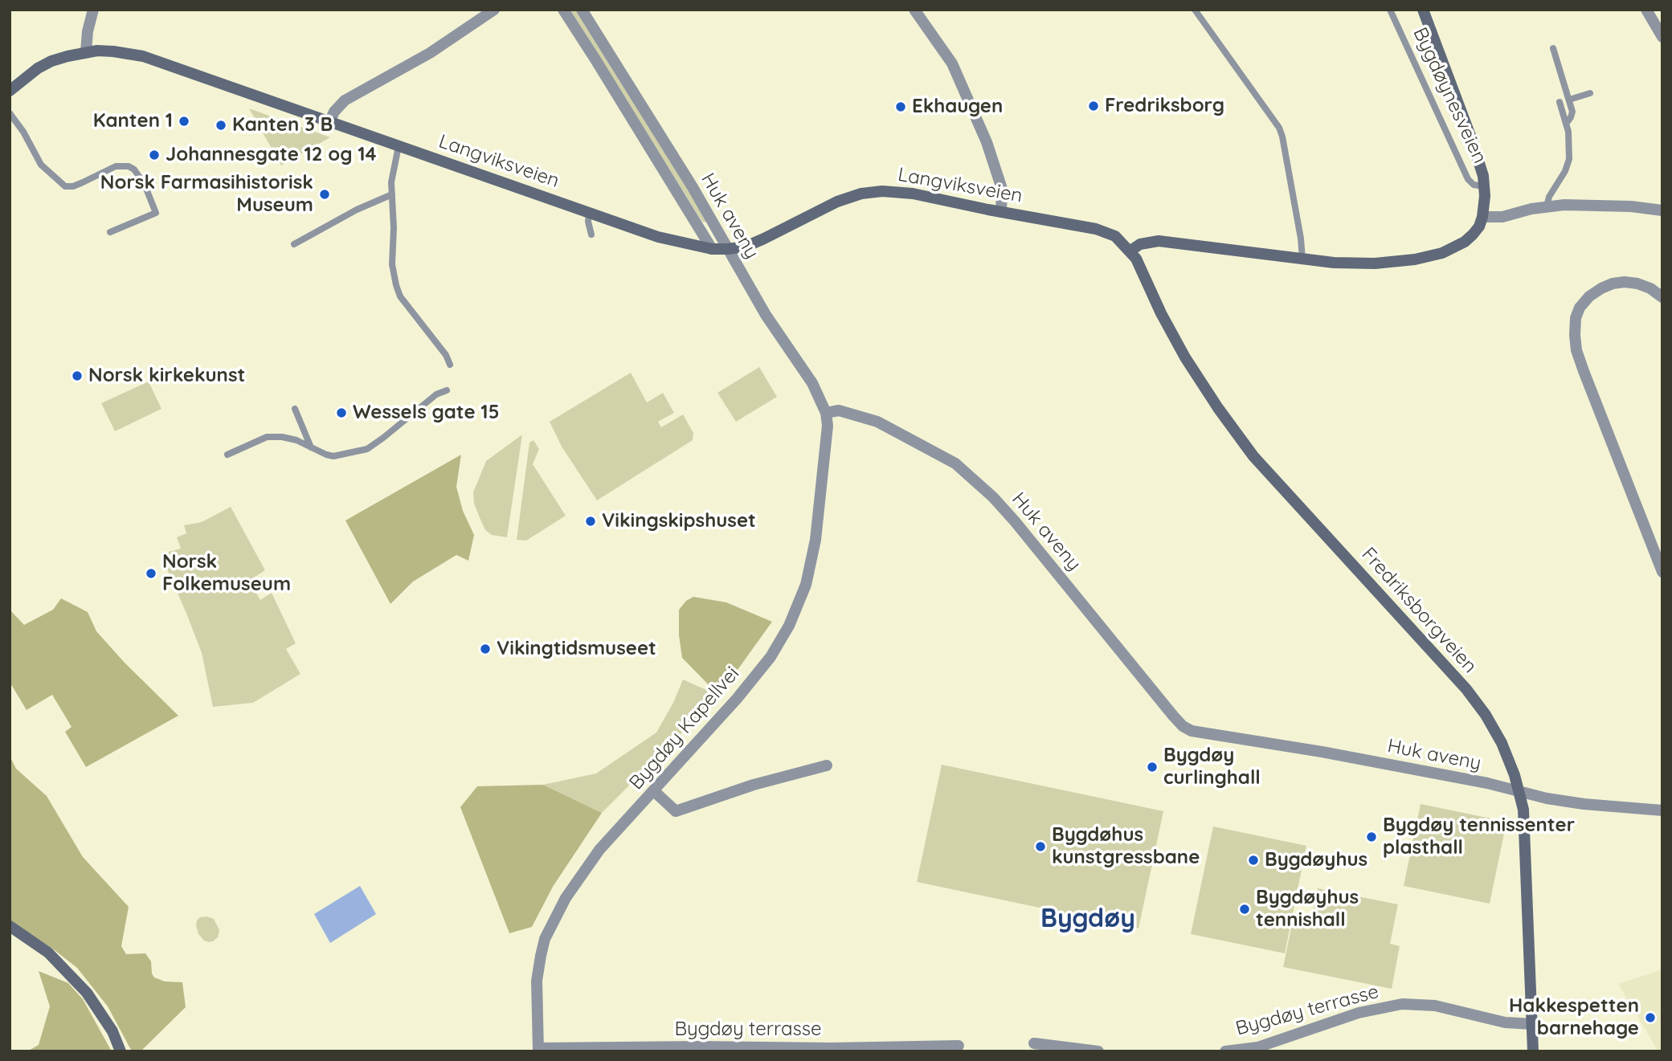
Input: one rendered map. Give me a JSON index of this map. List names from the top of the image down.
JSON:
{
  "streets": {
    "street": [
      "Bygdøynesveien",
      "Langviksveien",
      "Huk aveny",
      "Fredriksborgveien",
      "Bygdøy Kapellvei",
      "Bygdøy terrasse"
    ]
  },
  "crossings": [
    ["Langviksveien", "Huk aveny"],
    ["Langviksveien", "Fredriksborgveien"],
    ["Huk aveny", "Fredriksborgveien"],
    ["Huk aveny", "Bygdøy Kapellvei"],
    ["Fredriksborgveien", "Bygdøy terrasse"],
    ["Bygdøy Kapellvei", "Bygdøy terrasse"]
  ],
  "districts": ["Bygdøy"],
  "places": [
    "Fredriksborg",
    "Ekhaugen",
    "Kanten 1",
    "Kanten 3 B",
    "Johannesgate 12 og 14",
    "Norsk Farmasihistorisk Museum",
    "Norsk kirkekunst",
    "Wessels gate 15",
    "Vikingskipshuset",
    "Norsk Folkemuseum",
    "Vikingtidsmuseet",
    "Bygdøy curlinghall",
    "Bygdøy tennissenter plasthall",
    "Bygdøhus kunstgressbane",
    "Bygdøyhus",
    "Bygdøyhus tennishall",
    "Hakkespetten barnehage"
  ]
}
